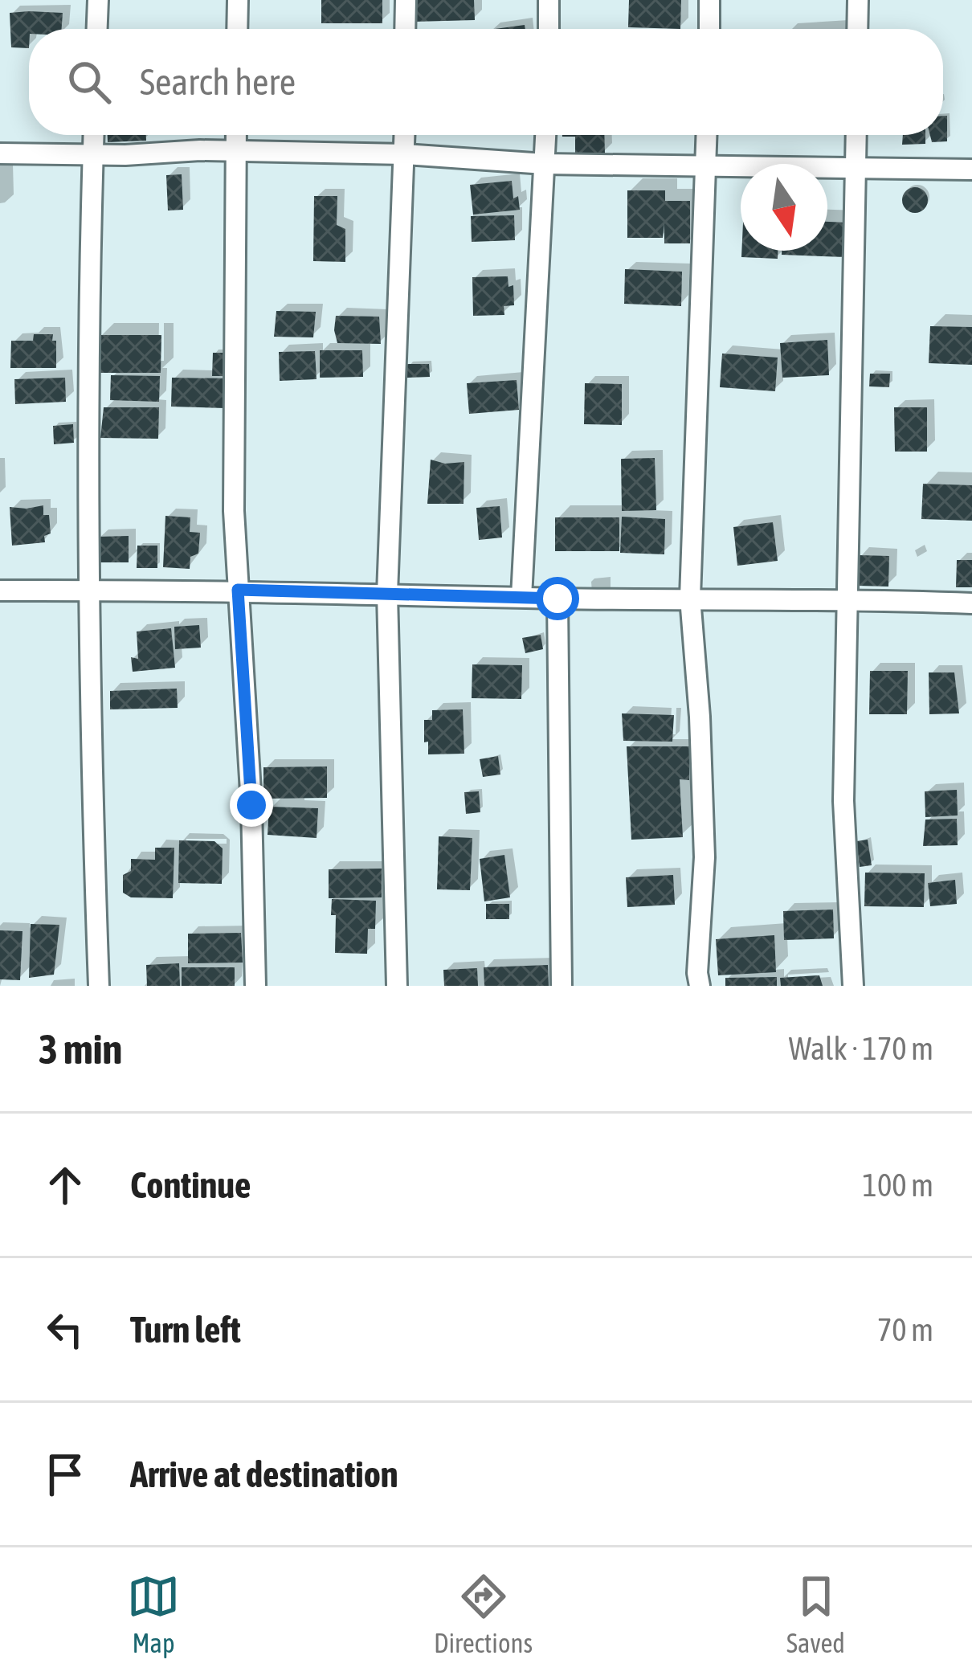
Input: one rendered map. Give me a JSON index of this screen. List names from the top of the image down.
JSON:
{
  "north": "bottom",
  "page": {
    "search": "Search here",
    "heading": ["3 min", "Walk · 170 m"],
    "list": [
      ["Continue", "100 m"],
      ["Turn left", "70 m"],
      "Arrive at destination"
    ],
    "nav": ["Map", "Directions", "Saved"]
  }
}
